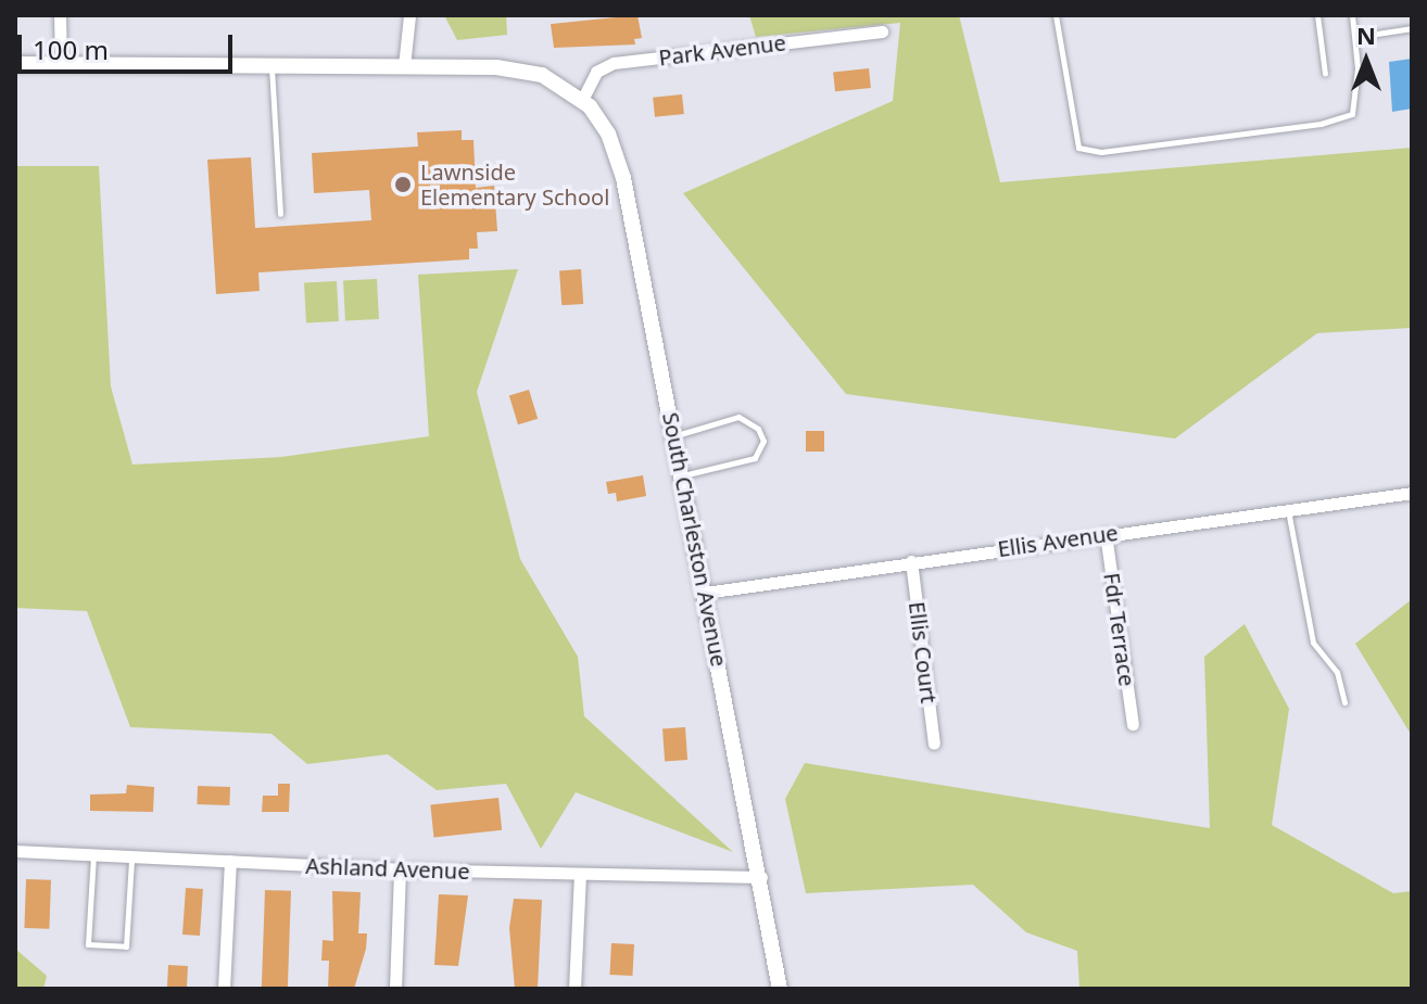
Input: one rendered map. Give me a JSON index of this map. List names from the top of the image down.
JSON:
{
  "streets": {
    "street": [
      "Park Avenue",
      "South Charleston Avenue",
      "Ellis Avenue",
      "Fdr Terrace",
      "Ellis Court",
      "Ashland Avenue"
    ]
  },
  "crossings": [
    ["Park Avenue", "South Charleston Avenue"],
    ["South Charleston Avenue", "Ellis Avenue"],
    ["South Charleston Avenue", "Ashland Avenue"],
    ["Ellis Avenue", "Fdr Terrace"],
    ["Ellis Avenue", "Ellis Court"]
  ],
  "places": ["Lawnside Elementary School"],
  "scale_bar": "100 m",
  "north": "top"
}
